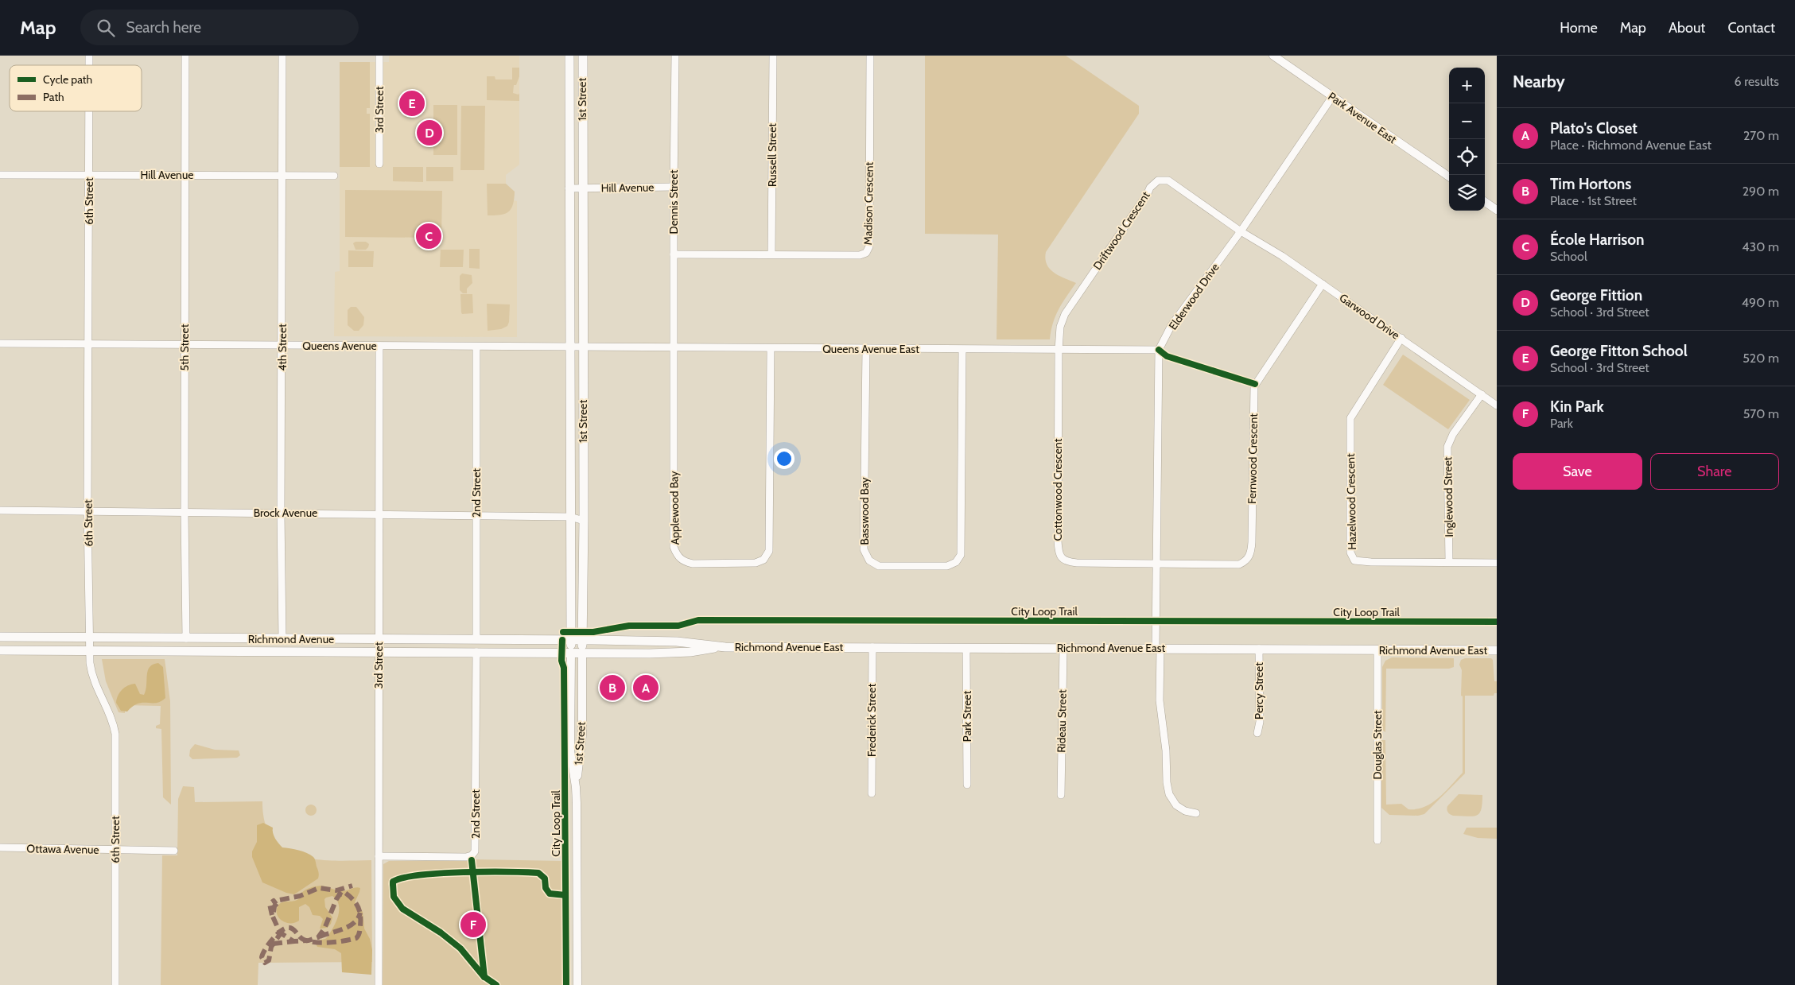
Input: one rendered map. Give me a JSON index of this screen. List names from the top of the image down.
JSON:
{
  "streets": {
    "main road": ["1st Street", "Richmond Avenue", "Richmond Avenue East"],
    "street": [
      "3rd Street",
      "Park Avenue East",
      "Russell Street",
      "Hill Avenue",
      "6th Street",
      "Dennis Street",
      "Madison Crescent",
      "Driftwood Crescent",
      "Elderwood Drive",
      "Garwood Drive",
      "Queens Avenue",
      "5th Street",
      "4th Street",
      "Queens Avenue East",
      "Fernwood Crescent",
      "Cottonwood Crescent",
      "2nd Street",
      "Inglewood Street",
      "Hazelwood Crescent",
      "Applewood Bay",
      "Basswood Bay",
      "Brock Avenue",
      "Percy Street",
      "Park Street",
      "Frederick Street",
      "Rideau Street",
      "Douglas Street",
      "Ottawa Avenue"
    ],
    "cycle path": ["City Loop Trail"]
  },
  "crossings": [
    ["1st Street", "Hill Avenue"],
    ["1st Street", "Queens Avenue"],
    ["1st Street", "Queens Avenue East"],
    ["1st Street", "Brock Avenue"],
    ["1st Street", "Richmond Avenue"],
    ["1st Street", "Richmond Avenue East"],
    ["3rd Street", "Queens Avenue"],
    ["3rd Street", "2nd Street"],
    ["3rd Street", "Brock Avenue"],
    ["3rd Street", "Richmond Avenue"],
    ["Park Avenue East", "Elderwood Drive"],
    ["Russell Street", "Madison Crescent"],
    ["Hill Avenue", "6th Street"],
    ["Hill Avenue", "Dennis Street"],
    ["Hill Avenue", "5th Street"],
    ["Hill Avenue", "4th Street"],
    ["6th Street", "Queens Avenue"],
    ["6th Street", "Brock Avenue"],
    ["6th Street", "Richmond Avenue"],
    ["6th Street", "Ottawa Avenue"],
    ["Dennis Street", "Madison Crescent"],
    ["Dennis Street", "Queens Avenue East"],
    ["Dennis Street", "Applewood Bay"],
    ["Driftwood Crescent", "Elderwood Drive"],
    ["Driftwood Crescent", "Garwood Drive"],
    ["Driftwood Crescent", "Queens Avenue East"],
    ["Driftwood Crescent", "Cottonwood Crescent"],
    ["Elderwood Drive", "Garwood Drive"],
    ["Elderwood Drive", "Queens Avenue East"],
    ["Elderwood Drive", "Fernwood Crescent"],
    ["Elderwood Drive", "Cottonwood Crescent"],
    ["Elderwood Drive", "Richmond Avenue East"],
    ["Garwood Drive", "Fernwood Crescent"],
    ["Garwood Drive", "Inglewood Street"],
    ["Garwood Drive", "Hazelwood Crescent"],
    ["Queens Avenue", "5th Street"],
    ["Queens Avenue", "4th Street"],
    ["Queens Avenue", "Queens Avenue East"],
    ["Queens Avenue", "2nd Street"],
    ["5th Street", "Brock Avenue"],
    ["5th Street", "Richmond Avenue"],
    ["4th Street", "Brock Avenue"],
    ["4th Street", "Richmond Avenue"],
    ["Queens Avenue East", "Cottonwood Crescent"],
    ["Queens Avenue East", "Applewood Bay"],
    ["Queens Avenue East", "Basswood Bay"],
    ["Fernwood Crescent", "Cottonwood Crescent"],
    ["2nd Street", "Brock Avenue"],
    ["2nd Street", "Richmond Avenue"],
    ["Inglewood Street", "Hazelwood Crescent"],
    ["Richmond Avenue", "Richmond Avenue East"],
    ["Richmond Avenue East", "Percy Street"],
    ["Richmond Avenue East", "Park Street"],
    ["Richmond Avenue East", "Frederick Street"],
    ["Richmond Avenue East", "Rideau Street"],
    ["Richmond Avenue East", "Douglas Street"]
  ],
  "legend": ["Cycle path", "Path"],
  "page": {
    "header": "Map",
    "search": "Search here",
    "nav": [
      "Home",
      "Map",
      "About",
      "Contact"
    ],
    "heading": ["Nearby", "6 results"],
    "map_buttons": ["+", "−"],
    "pins": [
      "E",
      "D",
      "C",
      "A",
      "B",
      "F"
    ],
    "list": [
      {
        "mark": "A",
        "name": "Plato's Closet",
        "note": "Place · Richmond Avenue East",
        "value": "270 m"
      },
      {
        "mark": "B",
        "name": "Tim Hortons",
        "note": "Place · 1st Street",
        "value": "290 m"
      },
      {
        "mark": "C",
        "name": "École Harrison",
        "note": "School",
        "value": "430 m"
      },
      {
        "mark": "D",
        "name": "George Fittion",
        "note": "School · 3rd Street",
        "value": "490 m"
      },
      {
        "mark": "E",
        "name": "George Fitton School",
        "note": "School · 3rd Street",
        "value": "520 m"
      },
      {
        "mark": "F",
        "name": "Kin Park",
        "note": "Park",
        "value": "570 m"
      }
    ],
    "buttons": ["Save", "Share"]
  }
}
